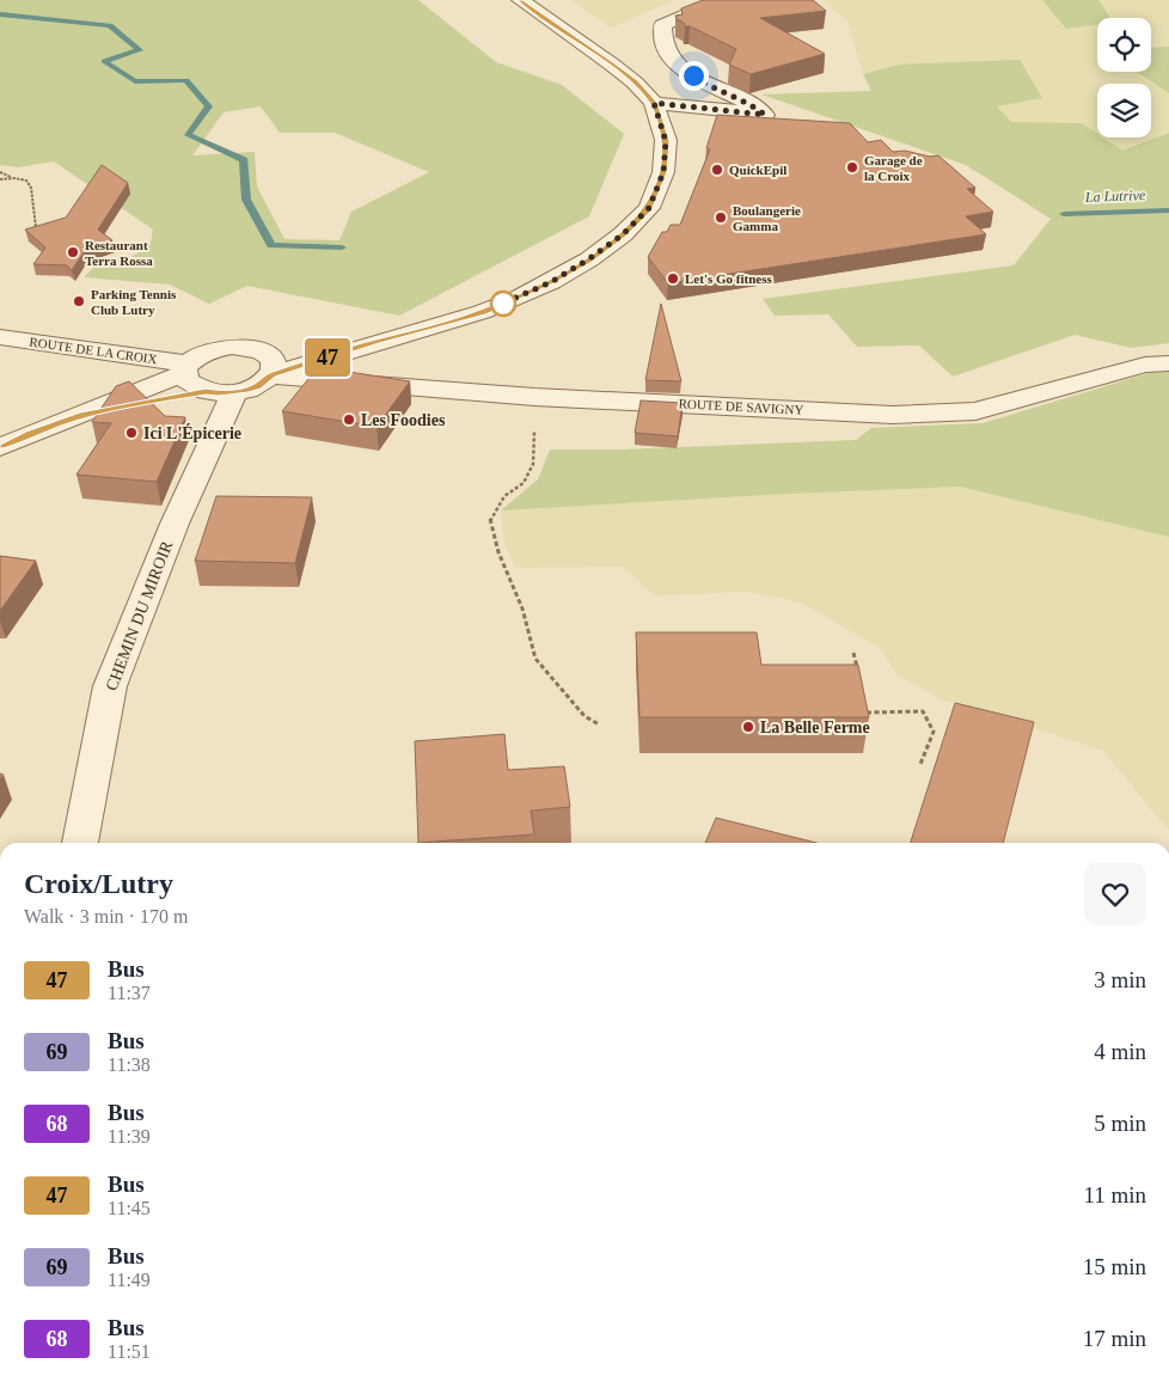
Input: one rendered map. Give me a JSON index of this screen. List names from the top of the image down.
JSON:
{
  "streets": {
    "street": ["ROUTE DE LA CROIX", "ROUTE DE SAVIGNY", "CHEMIN DU MIROIR"]
  },
  "crossings": [
    ["ROUTE DE LA CROIX", "ROUTE DE SAVIGNY"]
  ],
  "water": ["La Lutrive"],
  "places": [
    "Garage de la Croix",
    "QuickEpil",
    "Boulangerie Gamma",
    "Restaurant Terra Rossa",
    "Let's Go fitness",
    "Parking Tennis Club Lutry",
    "Les Foodies",
    "Ici L'Épicerie",
    "La Belle Ferme"
  ],
  "lines": ["bus line 47"],
  "page": {
    "on_map": "47",
    "heading": ["Croix/Lutry", "Walk · 3 min · 170 m"],
    "list": [
      {
        "mark": "47",
        "name": "Bus",
        "note": "11:37",
        "value": "3 min"
      },
      {
        "mark": "69",
        "name": "Bus",
        "note": "11:38",
        "value": "4 min"
      },
      {
        "mark": "68",
        "name": "Bus",
        "note": "11:39",
        "value": "5 min"
      },
      {
        "mark": "47",
        "name": "Bus",
        "note": "11:45",
        "value": "11 min"
      },
      {
        "mark": "69",
        "name": "Bus",
        "note": "11:49",
        "value": "15 min"
      },
      {
        "mark": "68",
        "name": "Bus",
        "note": "11:51",
        "value": "17 min"
      }
    ]
  }
}
